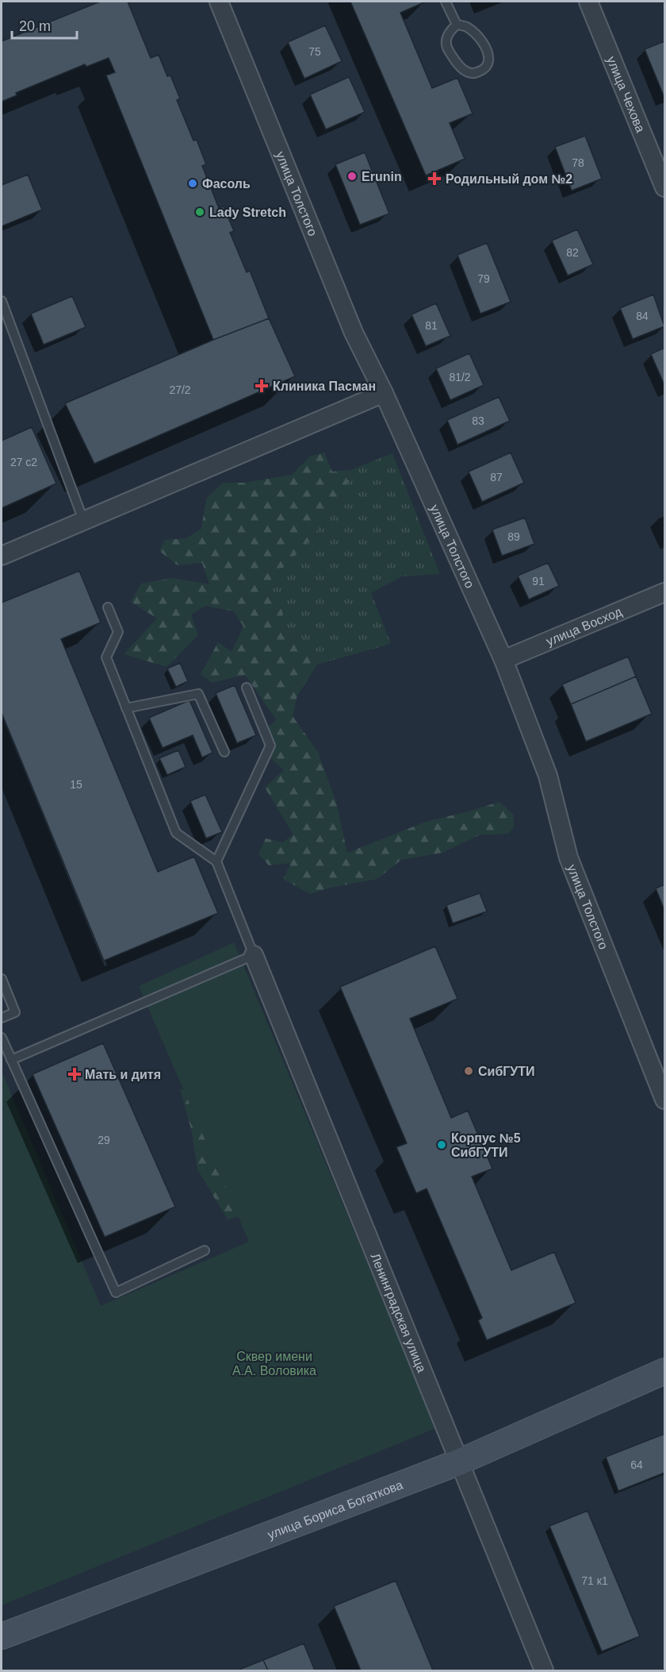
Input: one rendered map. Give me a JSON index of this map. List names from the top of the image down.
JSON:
{
  "streets": {
    "main road": ["улица Бориса Богаткова"],
    "street": [
      "улица Чехова",
      "улица Толстого",
      "улица Восход",
      "Ленинградская улица"
    ]
  },
  "crossings": [
    ["улица Толстого", "улица Восход"],
    ["Ленинградская улица", "улица Бориса Богаткова"]
  ],
  "parks": ["Cквер имени А.А. Воловика"],
  "places": {
    "other": [
      "Erunin",
      "Фасоль",
      "Lady Stretch",
      "СибГУТИ",
      "Корпус №5 СибГУТИ"
    ],
    "health": ["Родильный дом №2", "Клиника Пасман", "Мать и дитя"]
  },
  "house_numbers": [
    "75",
    "78",
    "82",
    "79",
    "84",
    "81",
    "81/2",
    "27/2",
    "83",
    "27 с2",
    "87",
    "89",
    "91",
    "15",
    "29",
    "64",
    "71 к1"
  ],
  "scale_bar": "20 m"
}
